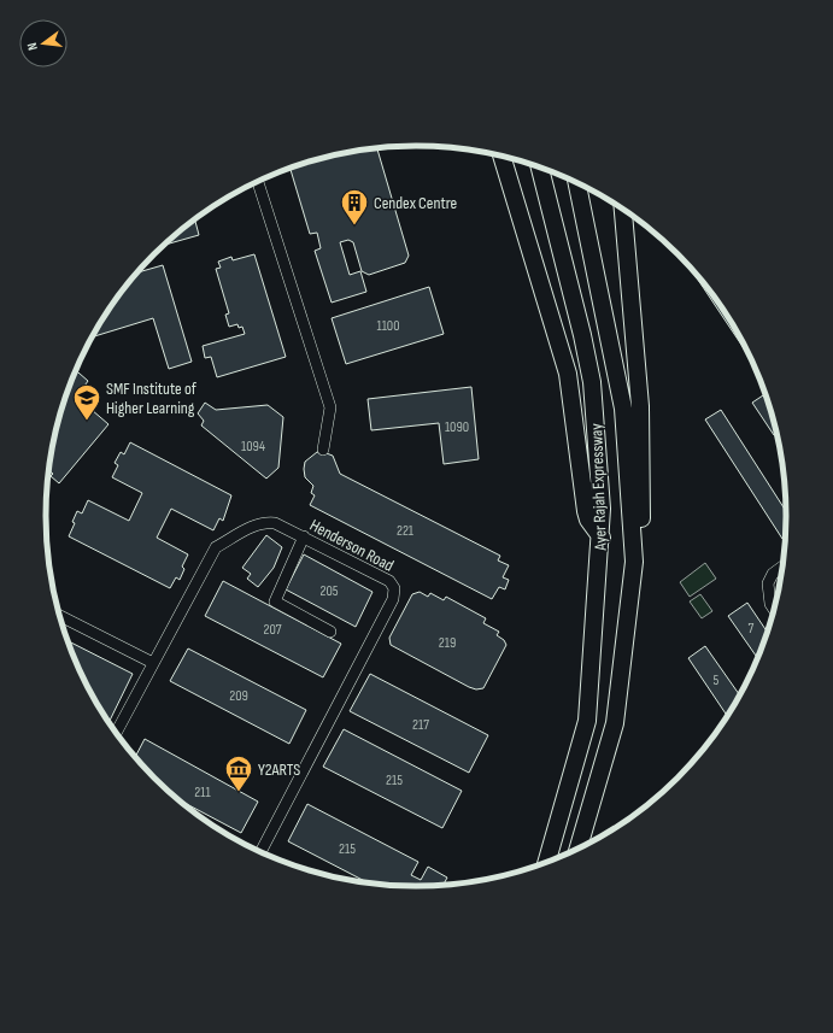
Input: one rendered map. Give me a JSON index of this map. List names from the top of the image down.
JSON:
{
  "streets": {
    "highway": ["Ayer Rajah Expressway"],
    "street": ["Henderson Road"]
  },
  "places": {
    "building": ["Cendex Centre"],
    "school or university": ["SMF Institute of Higher Learning"],
    "museum": ["Y2ARTS"]
  },
  "house_numbers": [
    "1100",
    "1090",
    "1094",
    "221",
    "205",
    "7",
    "207",
    "219",
    "5",
    "209",
    "217",
    "215",
    "211",
    "215"
  ],
  "north": "left"
}
